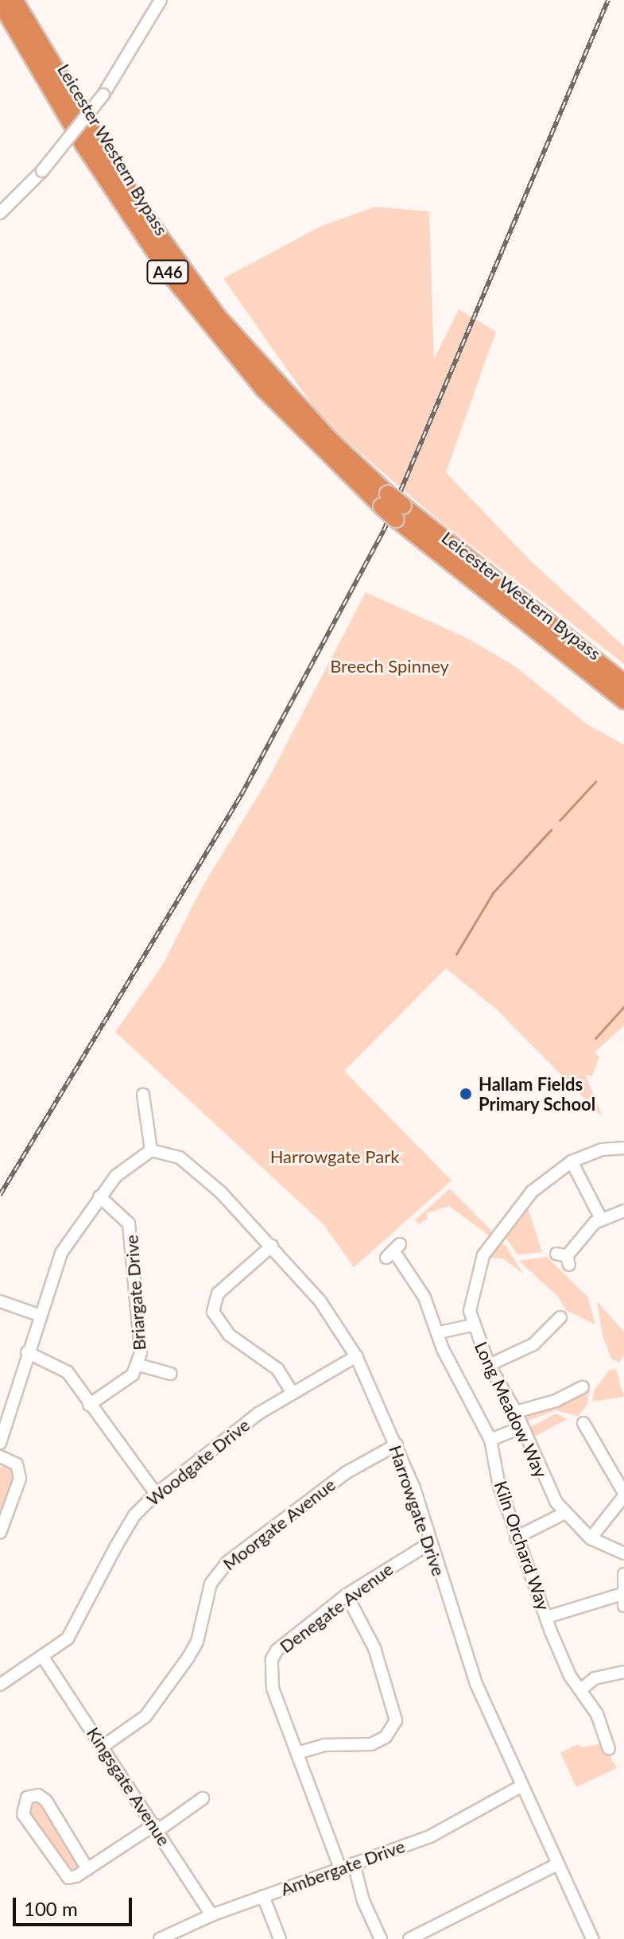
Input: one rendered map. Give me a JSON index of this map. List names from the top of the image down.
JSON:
{
  "streets": {
    "highway": ["Leicester Western Bypass", "A46"],
    "street": [
      "Briargate Drive",
      "Long Meadow Way",
      "Woodgate Drive",
      "Harrowgate Drive",
      "Moorgate Avenue",
      "Kiln Orchard Way",
      "Denegate Avenue",
      "Kingsgate Avenue",
      "Ambergate Drive"
    ]
  },
  "crossings": [
    ["Leicester Western Bypass", "A46"],
    ["Woodgate Drive", "Harrowgate Drive"],
    ["Woodgate Drive", "Kingsgate Avenue"],
    ["Harrowgate Drive", "Moorgate Avenue"],
    ["Harrowgate Drive", "Denegate Avenue"],
    ["Harrowgate Drive", "Ambergate Drive"],
    ["Moorgate Avenue", "Kingsgate Avenue"],
    ["Denegate Avenue", "Ambergate Drive"],
    ["Kingsgate Avenue", "Ambergate Drive"]
  ],
  "parks": ["Breech Spinney", "Harrowgate Park"],
  "places": ["Hallam Fields Primary School"],
  "scale_bar": "100 m"
}
